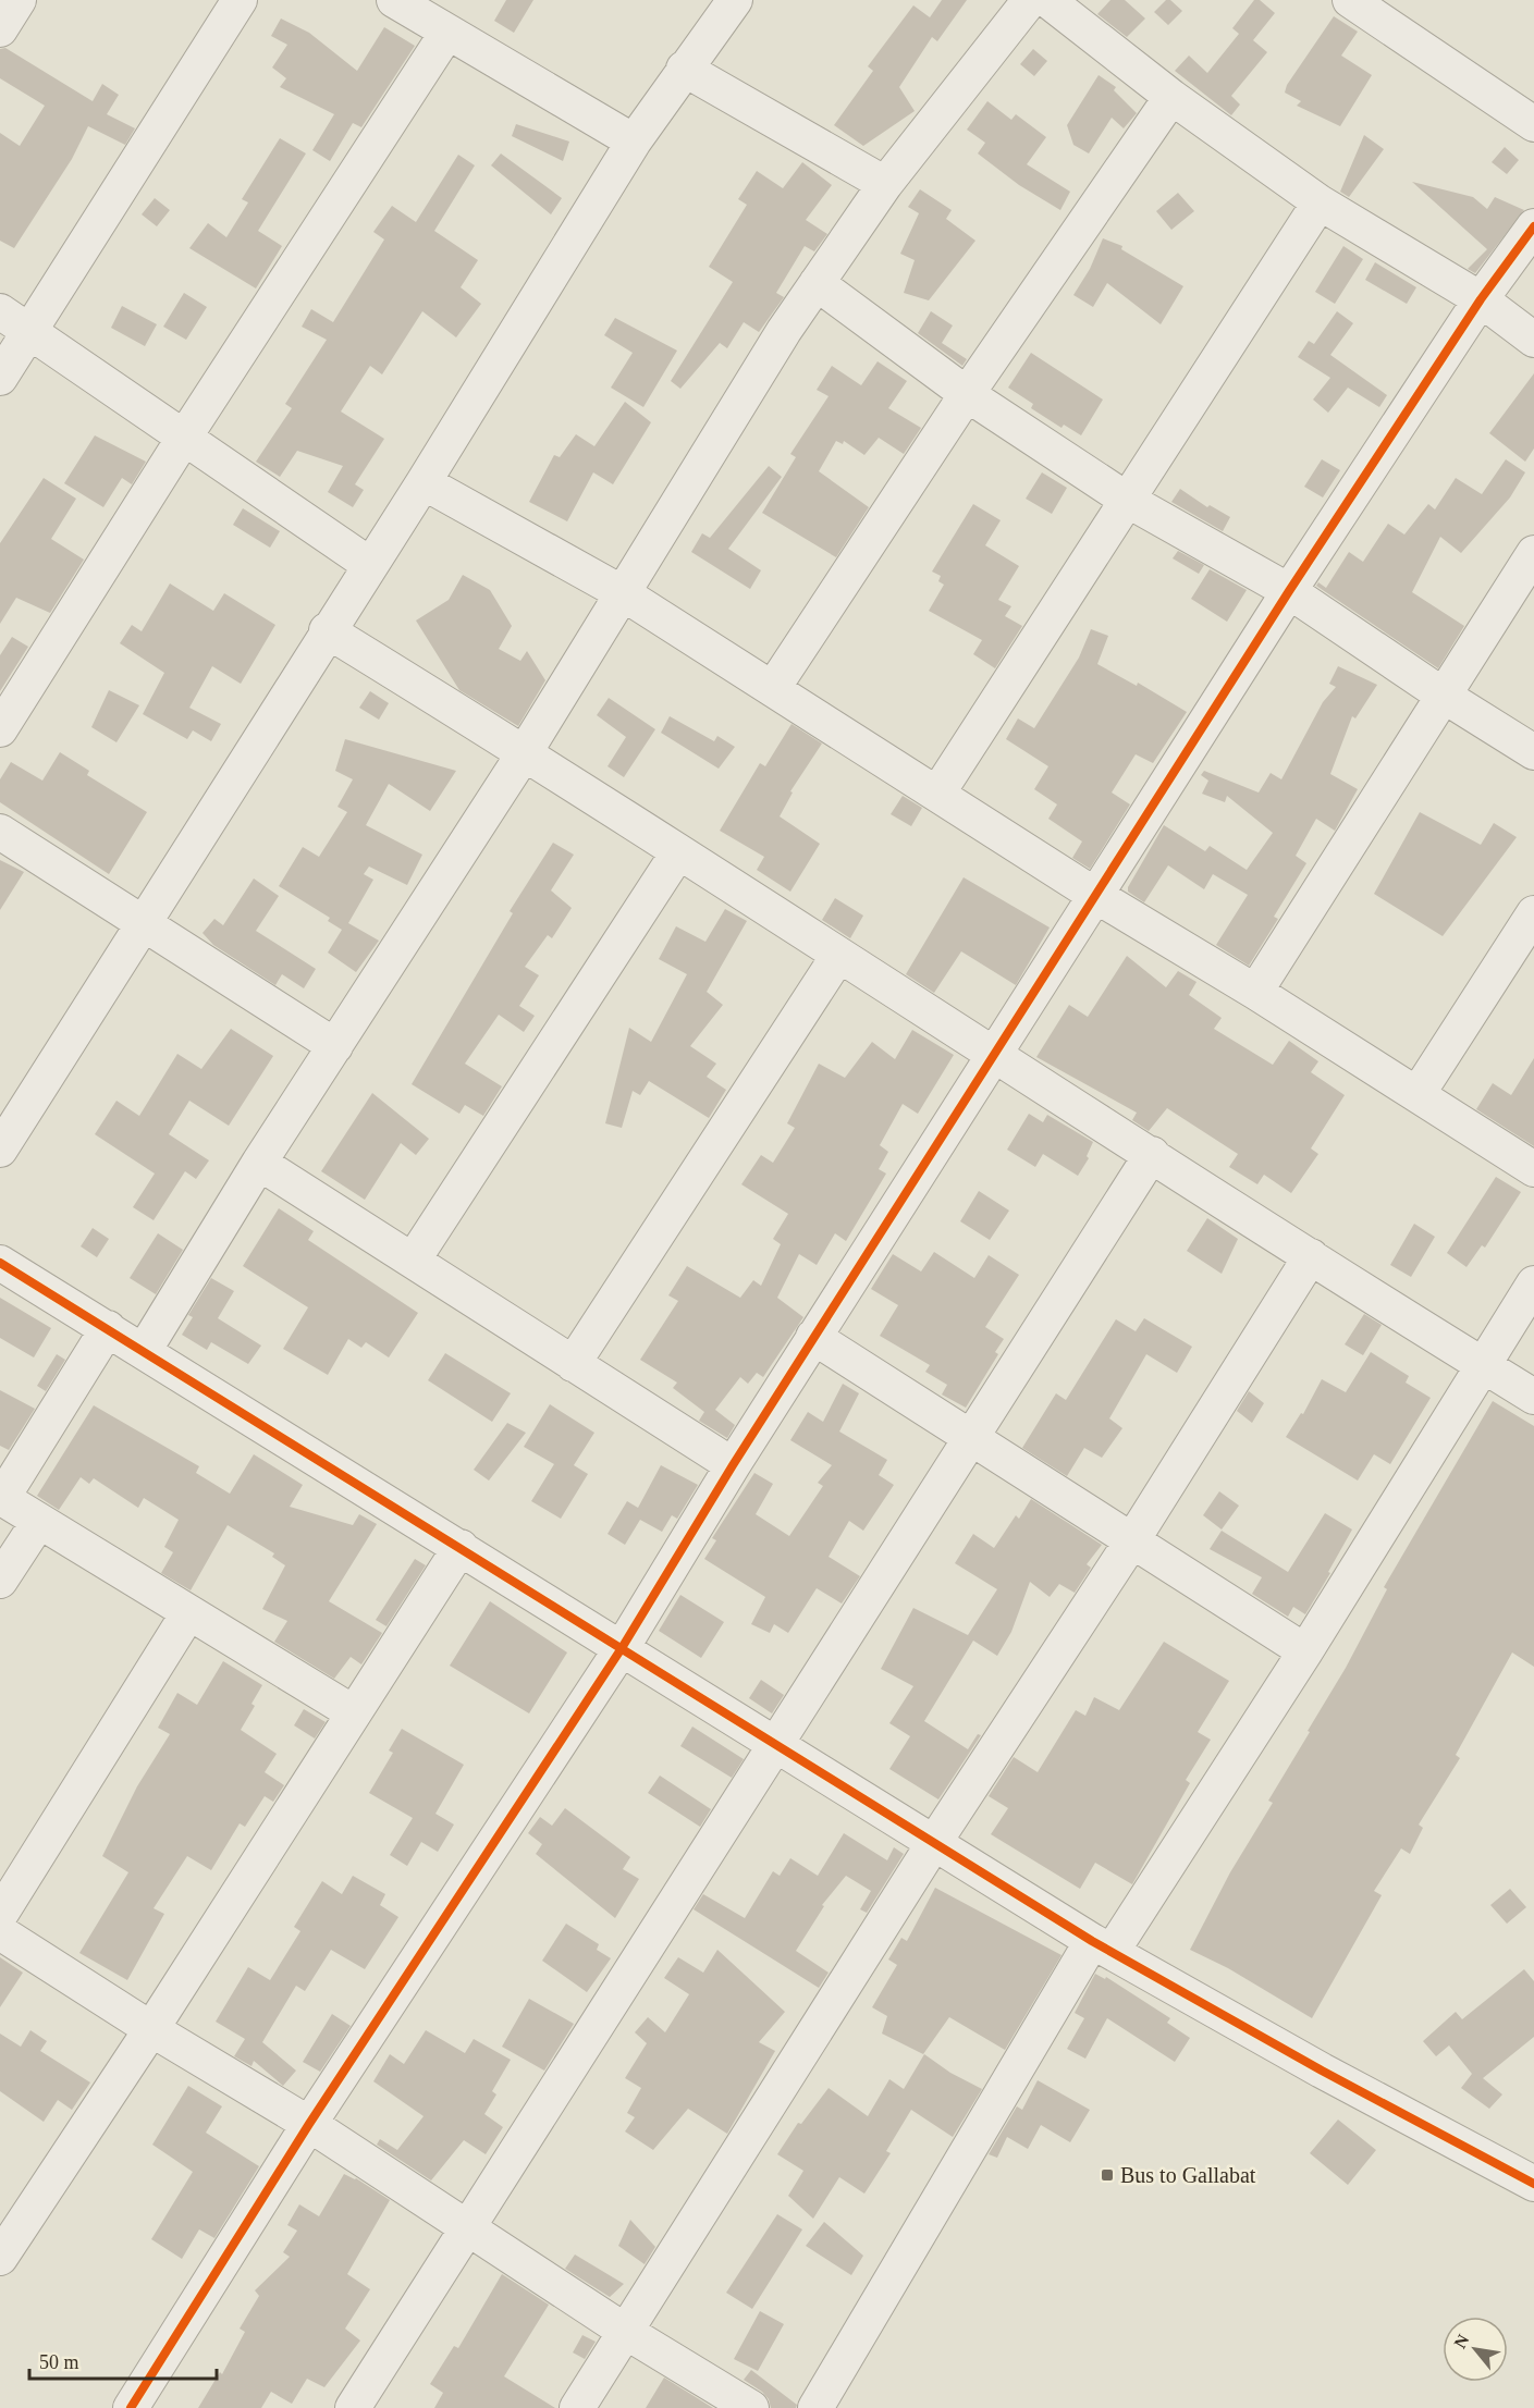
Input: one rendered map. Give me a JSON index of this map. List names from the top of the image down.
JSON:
{
  "places": {
    "transit": ["Bus to Gallabat"]
  },
  "scale_bar": "50 m",
  "north": "top left"
}
